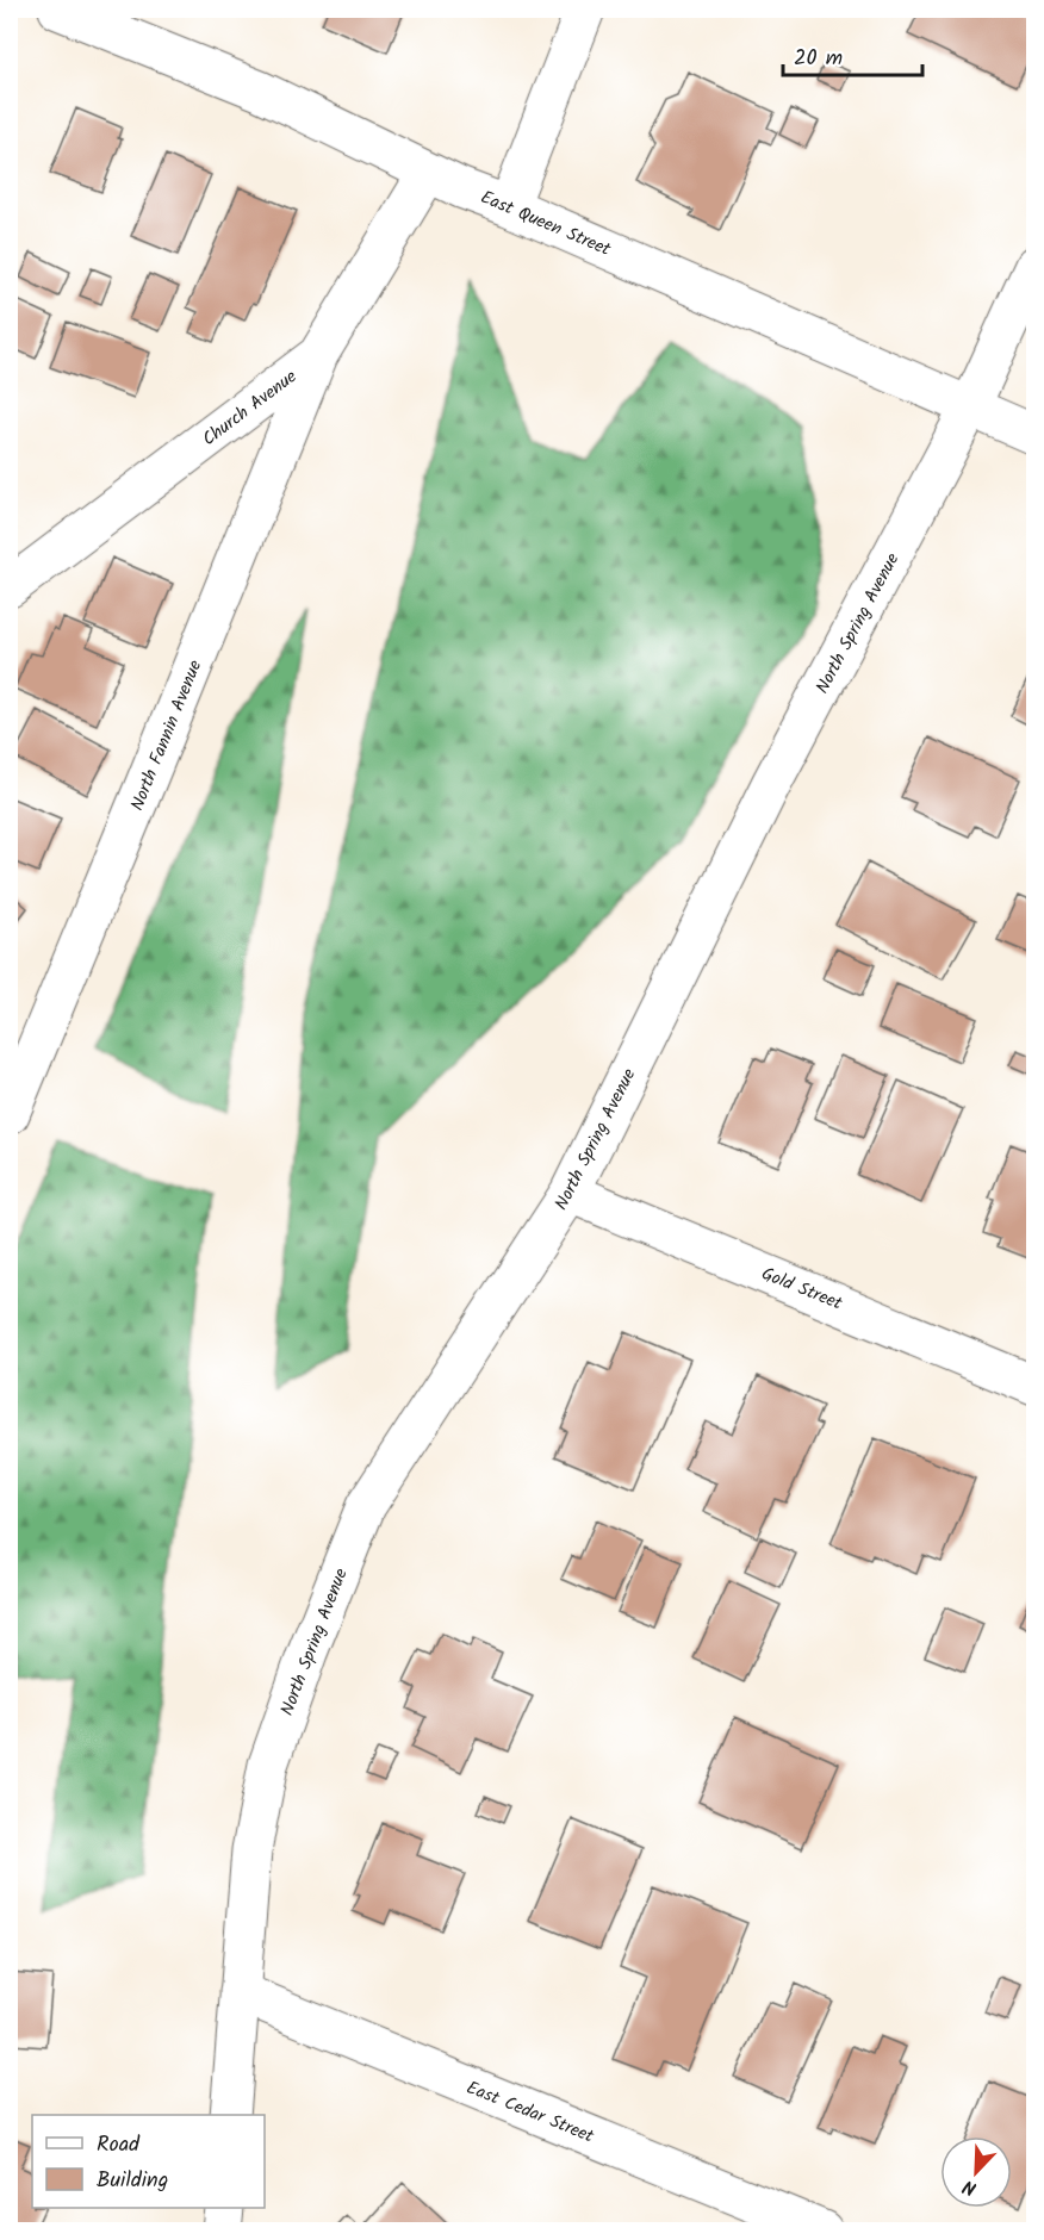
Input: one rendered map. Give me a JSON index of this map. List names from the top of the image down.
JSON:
{
  "streets": {
    "street": [
      "East Queen Street",
      "Church Avenue",
      "North Spring Avenue",
      "North Fannin Avenue",
      "Gold Street",
      "East Cedar Street"
    ]
  },
  "crossings": [
    ["East Queen Street", "Church Avenue"],
    ["East Queen Street", "North Spring Avenue"],
    ["Church Avenue", "North Fannin Avenue"],
    ["North Spring Avenue", "Gold Street"],
    ["North Spring Avenue", "East Cedar Street"]
  ],
  "legend": ["Road", "Building"],
  "scale_bar": "20 m",
  "north": "bottom left"
}
